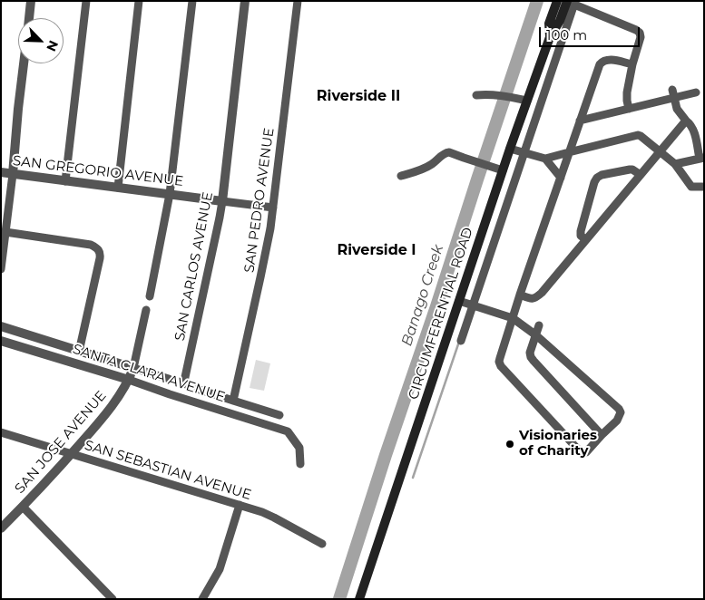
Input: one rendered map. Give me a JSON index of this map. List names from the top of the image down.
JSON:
{
  "streets": {
    "main road": ["CIRCUMFERENTIAL ROAD"],
    "street": [
      "SAN GREGORIO AVENUE",
      "SAN PEDRO AVENUE",
      "SAN CARLOS AVENUE",
      "SANTA CLARA AVENUE",
      "SAN JOSE AVENUE",
      "SAN SEBASTIAN AVENUE"
    ]
  },
  "crossings": [
    ["SAN GREGORIO AVENUE", "SAN PEDRO AVENUE"],
    ["SAN GREGORIO AVENUE", "SAN CARLOS AVENUE"],
    ["SAN PEDRO AVENUE", "SAN CARLOS AVENUE"],
    ["SANTA CLARA AVENUE", "SAN JOSE AVENUE"],
    ["SAN JOSE AVENUE", "SAN SEBASTIAN AVENUE"]
  ],
  "districts": ["Riverside II", "Riverside I"],
  "water": ["Banago Creek"],
  "places": ["Visionaries of Charity"],
  "scale_bar": "100 m",
  "north": "bottom right"
}
